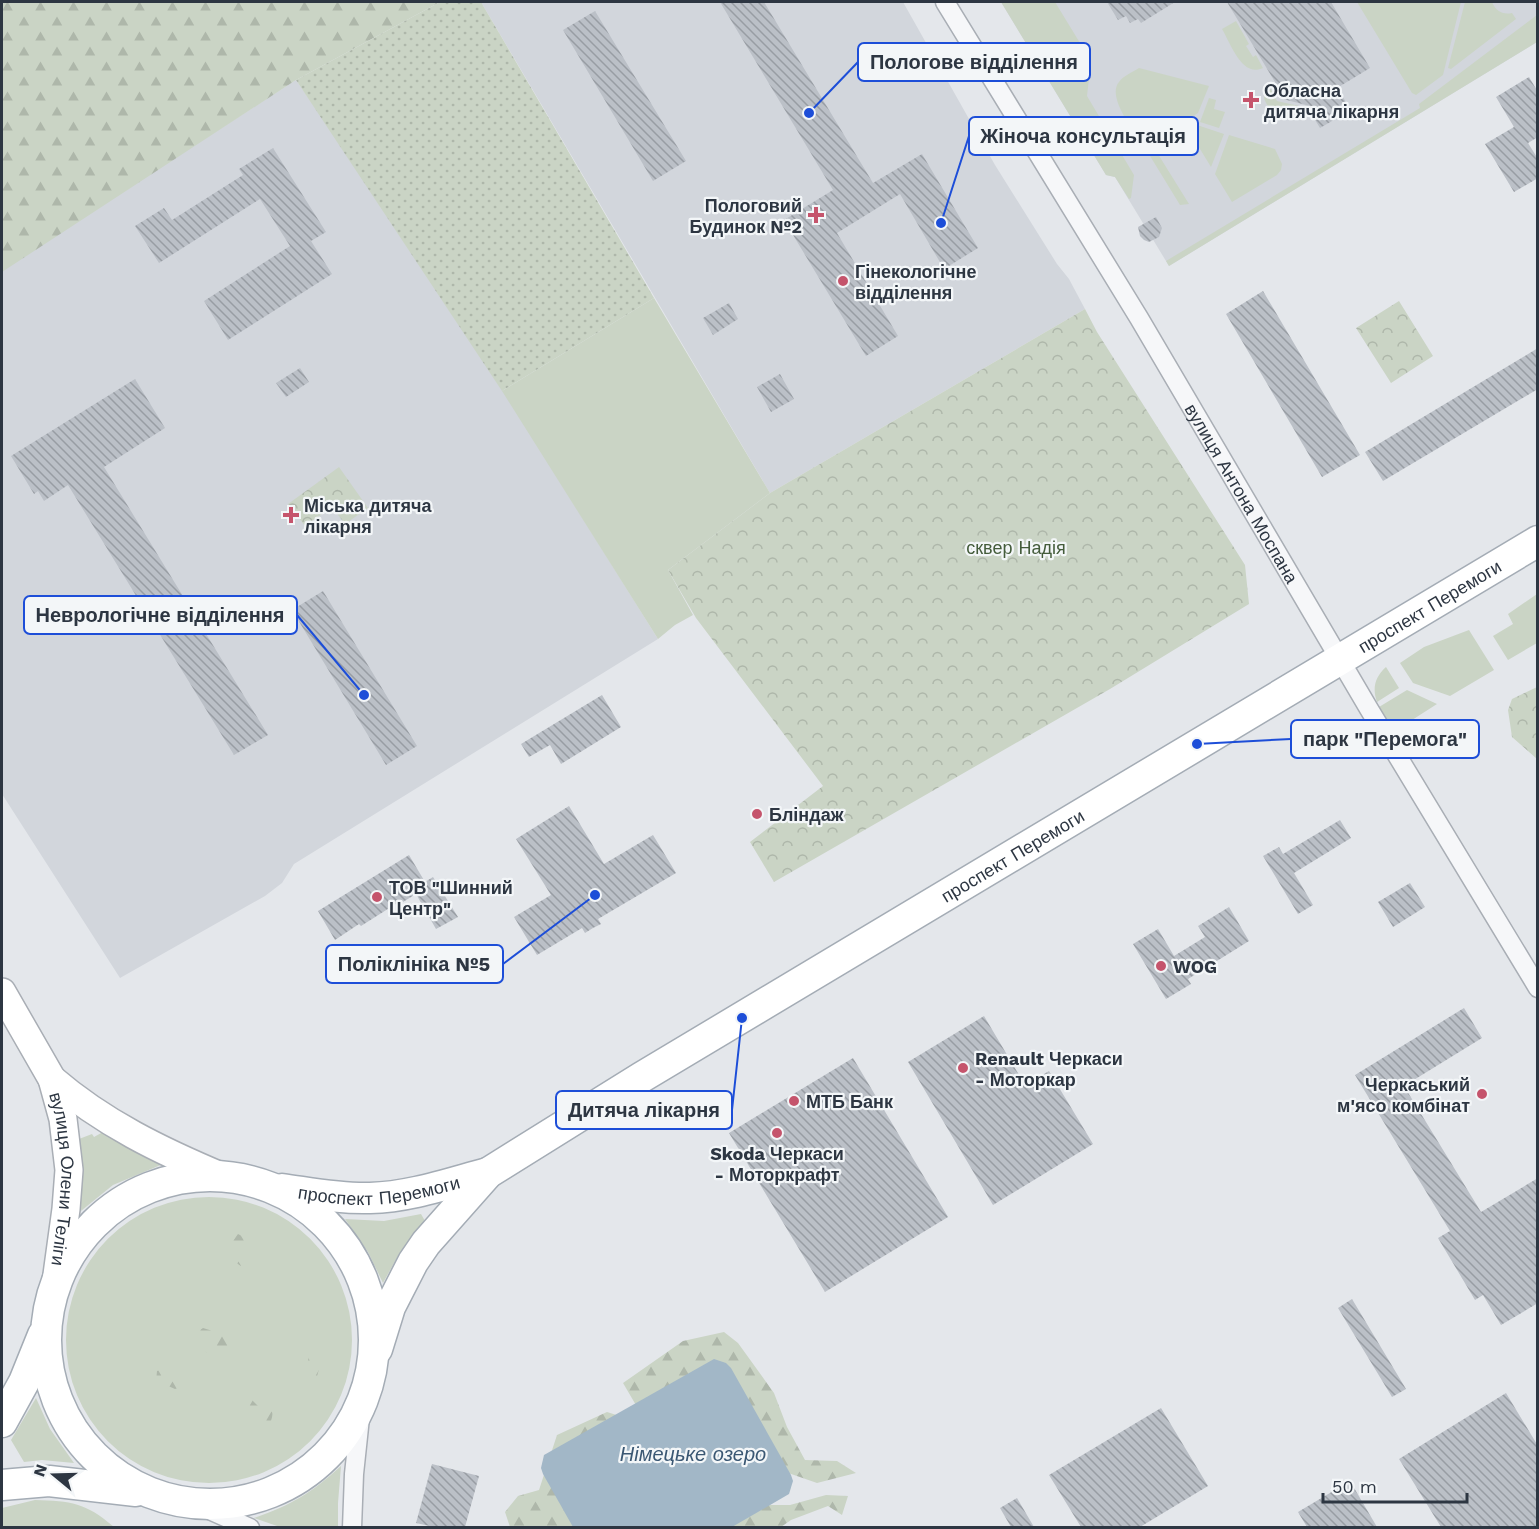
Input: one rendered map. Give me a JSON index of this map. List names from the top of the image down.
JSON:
{
  "streets": {
    "main road": ["проспект Перемоги"],
    "street": ["вулиця Антона Моспана", "вулиця Олени Теліги"]
  },
  "crossings": [
    ["вулиця Антона Моспана", "проспект Перемоги"]
  ],
  "water": ["Німецьке озеро"],
  "parks": ["сквер Надія"],
  "places": {
    "health": ["Обласна дитяча лікарня", "Пологовий Будинок №2", "Міська дитяча лікарня"],
    "other": [
      "Пологове відділення",
      "Жіноча консультація",
      "Гінекологічне відділення",
      "Неврологічне відділення",
      "парк \"Перемога\"",
      "Бліндаж",
      "Поліклініка №5",
      "ТОВ \"Шинний Центр\"",
      "WOG",
      "Дитяча лікарня",
      "Renault Черкаси - Моторкар",
      "Черкаський м'ясо комбінат",
      "МТБ Банк",
      "Skoda Черкаси - Моторкрафт"
    ]
  },
  "scale_bar": "50 m",
  "north": "left"
}
